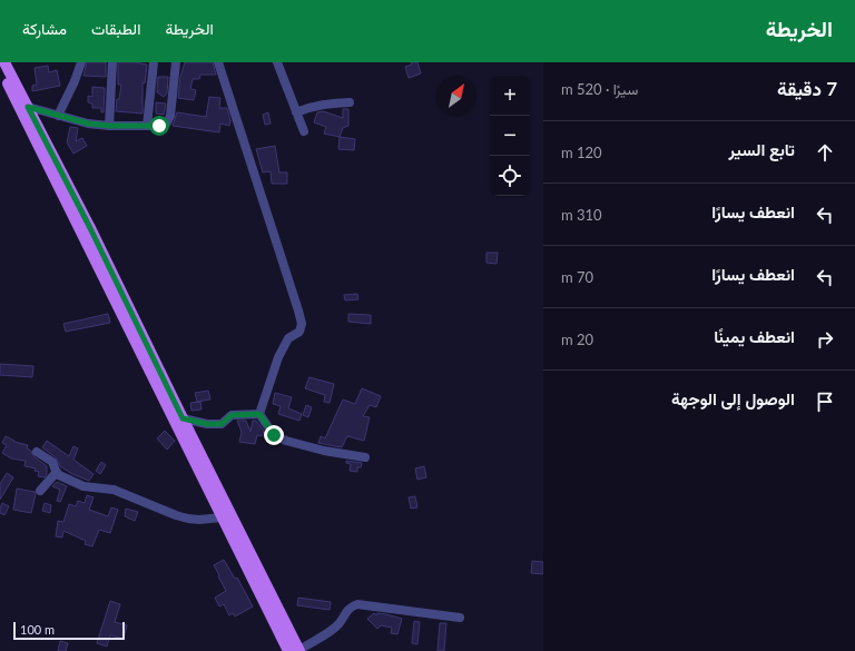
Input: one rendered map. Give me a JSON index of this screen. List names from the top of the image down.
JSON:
{
  "scale_bar": "100 m",
  "north": "top right",
  "page": {
    "header": "الخريطة",
    "nav": ["الخريطة", "الطبقات", "مشاركة"],
    "heading": ["7 دقيقة", "سيرًا · 520 m"],
    "map_buttons": ["+", "−"],
    "list": [
      ["تابع السير", "120 m"],
      ["انعطف يسارًا", "310 m"],
      ["انعطف يسارًا", "70 m"],
      ["انعطف يمينًا", "20 m"],
      "الوصول إلى الوجهة"
    ],
    "scale": "100 m"
  }
}
